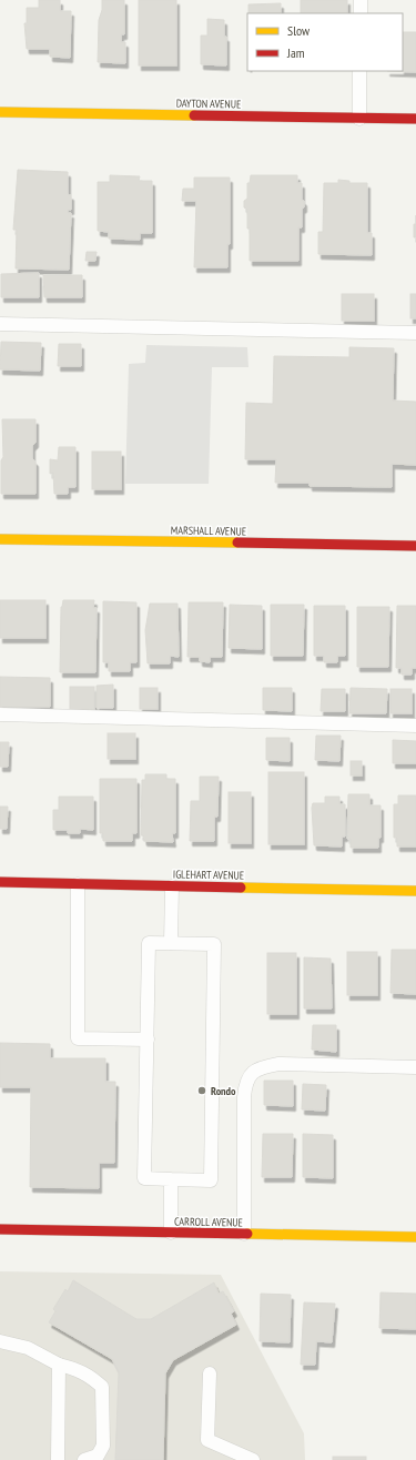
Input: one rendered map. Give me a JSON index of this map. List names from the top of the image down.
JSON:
{
  "streets": {
    "street": [
      "DAYTON AVENUE",
      "MARSHALL AVENUE",
      "IGLEHART AVENUE",
      "CARROLL AVENUE"
    ]
  },
  "places": ["Rondo"],
  "legend": ["Slow", "Jam"]
}
